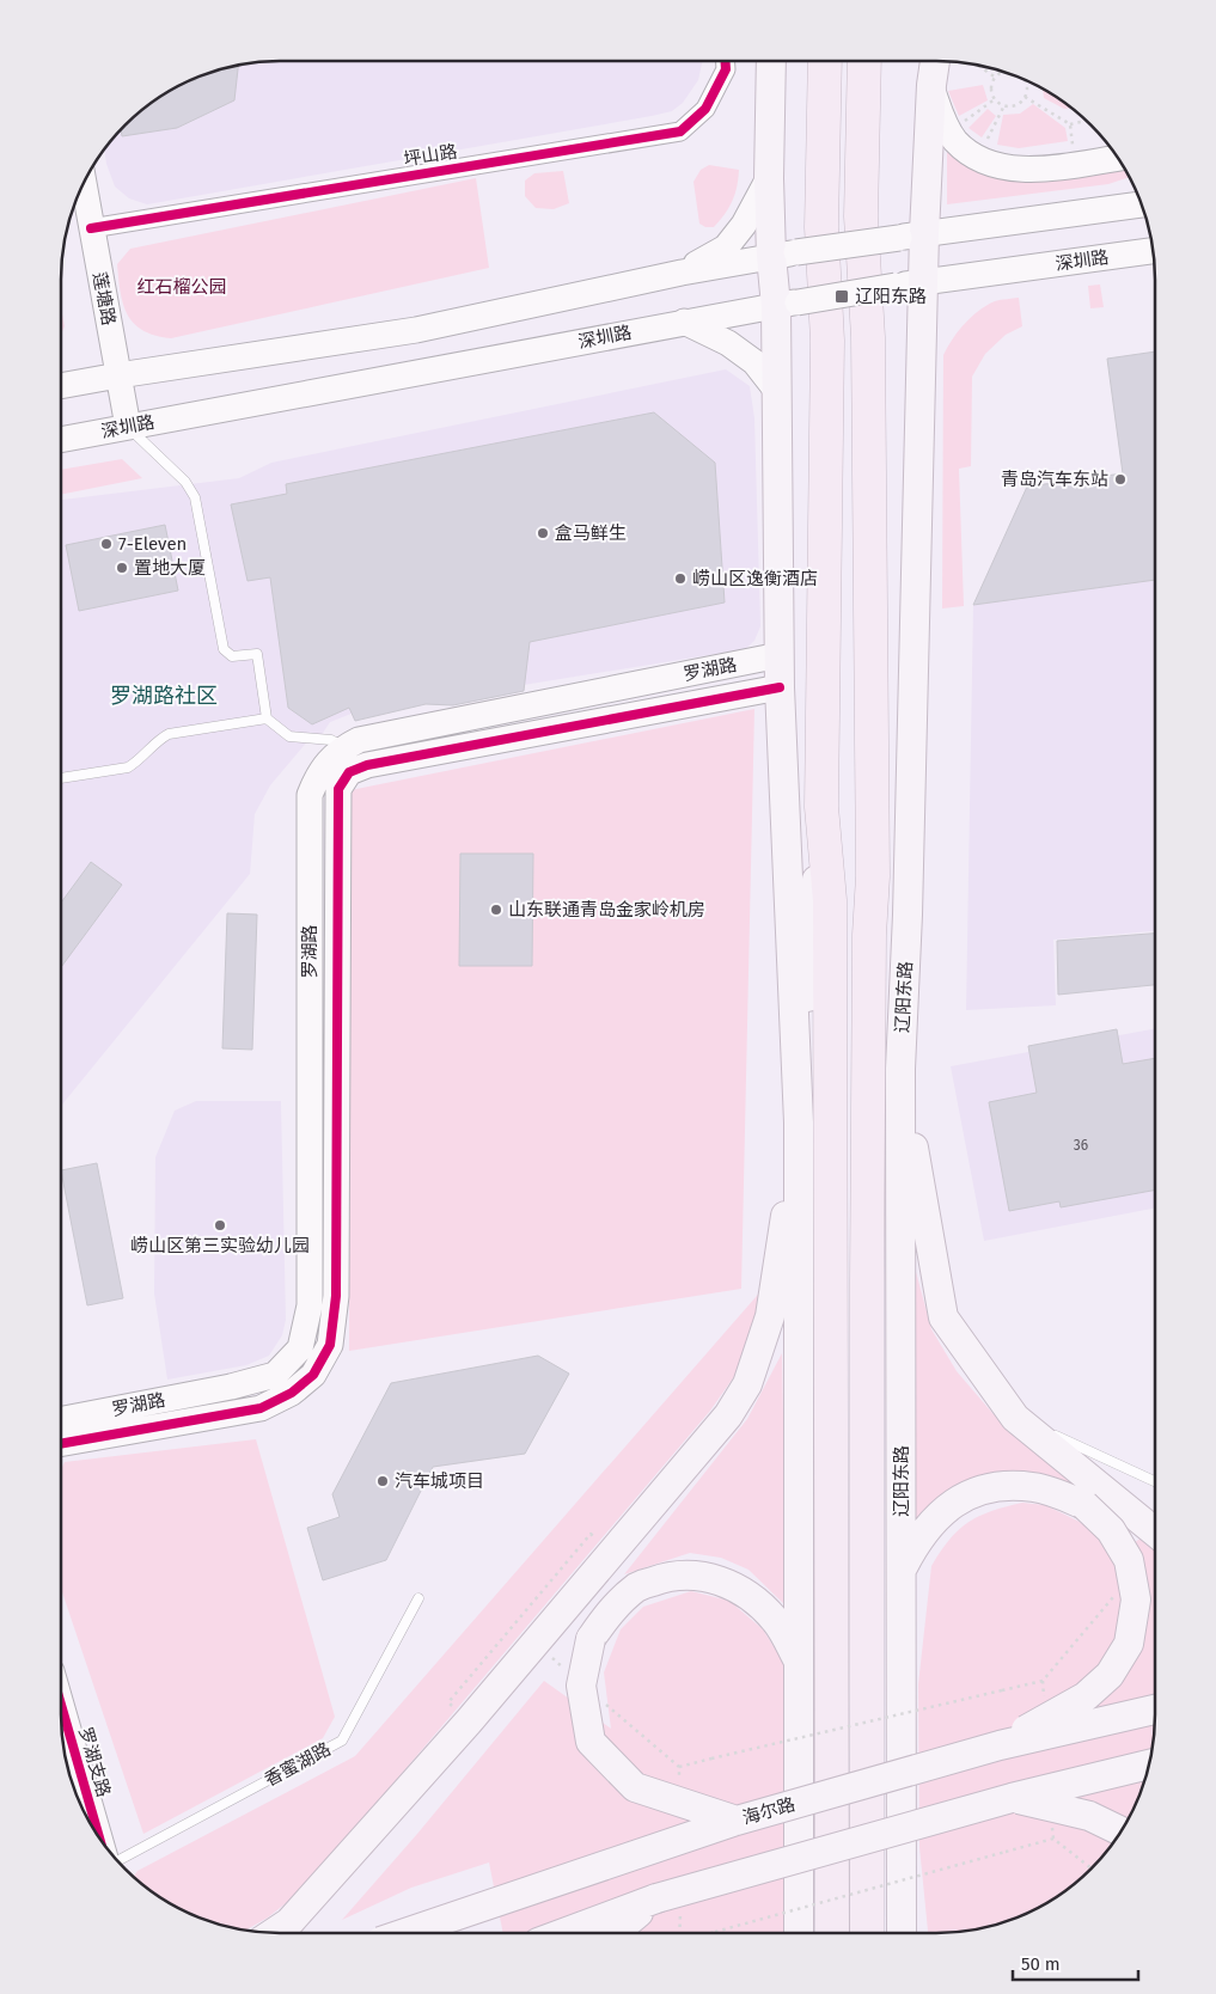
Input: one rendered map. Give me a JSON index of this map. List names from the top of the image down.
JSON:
{
  "streets": {
    "highway": ["辽阳东路"],
    "main road": ["海尔路"],
    "street": [
      "坪山路",
      "深圳路",
      "莲塘路",
      "罗湖路",
      "罗湖支路"
    ],
    "lane": ["香蜜湖路"]
  },
  "crossings": [
    ["坪山路", "莲塘路"],
    ["深圳路", "莲塘路"],
    ["深圳路", "辽阳东路"]
  ],
  "districts": ["罗湖路社区"],
  "parks": ["红石榴公园"],
  "places": {
    "transit": ["辽阳东路"],
    "other": [
      "青岛汽车东站",
      "盒马鲜生",
      "7-Eleven",
      "置地大厦",
      "崂山区逸衡酒店",
      "山东联通青岛金家岭机房",
      "崂山区第三实验幼儿园",
      "汽车城项目"
    ]
  },
  "house_numbers": ["36"],
  "scale_bar": "50 m"
}
